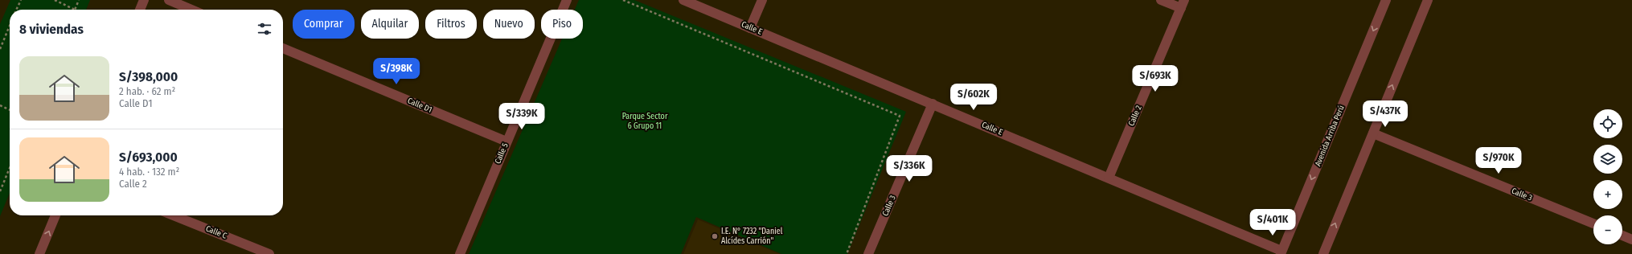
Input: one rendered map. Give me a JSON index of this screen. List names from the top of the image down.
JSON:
{
  "streets": {
    "street": [
      "Calle E",
      "Calle D1",
      "Calle 2",
      "Avenida Arriba Perú",
      "Calle 5",
      "Calle 3",
      "Calle C"
    ]
  },
  "crossings": [
    ["Calle E", "Calle 2"],
    ["Calle E", "Avenida Arriba Perú"],
    ["Calle E", "Calle 3"],
    ["Calle D1", "Calle 5"]
  ],
  "parks": ["Parque Sector 6 Grupo 11"],
  "places": ["I.E. N° 7232 \"Daniel Alcídes Carrión\""],
  "page": {
    "chip": [
      "Comprar",
      "Alquilar",
      "Filtros",
      "Nuevo",
      "Piso"
    ],
    "heading": "8 viviendas",
    "list": [
      {
        "name": "S/398,000",
        "note": "2 hab. · 62 m² · Calle D1"
      },
      {
        "name": "S/693,000",
        "note": "4 hab. · 132 m² · Calle 2"
      }
    ],
    "price": [
      "S/398K",
      "S/693K",
      "S/602K",
      "S/437K",
      "S/339K",
      "S/970K",
      "S/336K",
      "S/401K"
    ],
    "map_buttons": ["+", "−"]
  }
}
